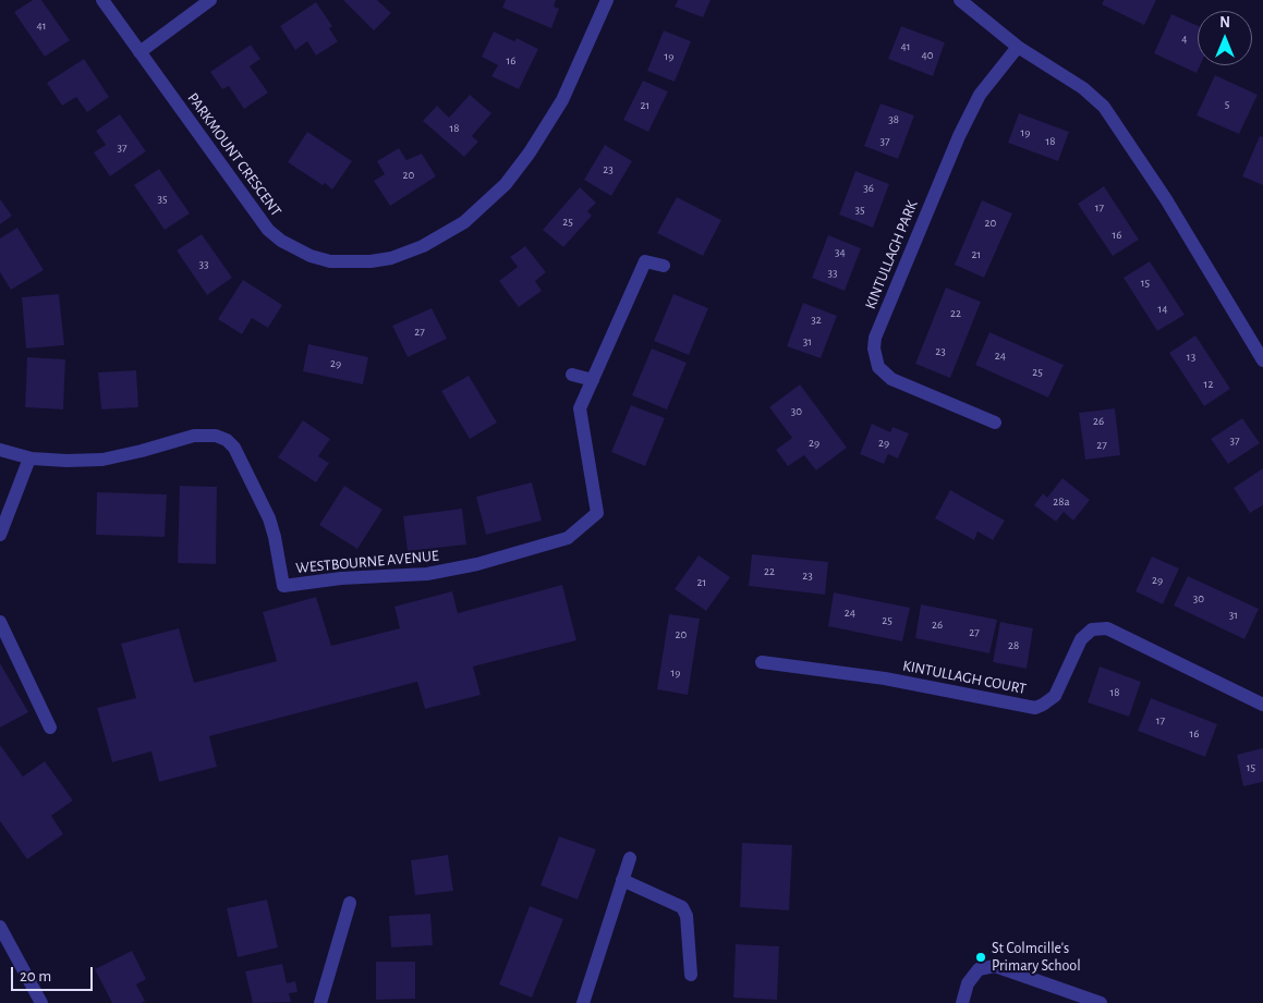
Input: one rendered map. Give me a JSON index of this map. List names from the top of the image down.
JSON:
{
  "streets": {
    "street": [
      "PARKMOUNT CRESCENT",
      "KINTULLAGH PARK",
      "WESTBOURNE AVENUE",
      "KINTULLAGH COURT"
    ]
  },
  "places": ["St Colmcille's Primary School"],
  "house_numbers": [
    "41",
    "4",
    "41",
    "40",
    "19",
    "16",
    "5",
    "21",
    "38",
    "18",
    "19",
    "37",
    "18",
    "37",
    "23",
    "20",
    "36",
    "35",
    "17",
    "35",
    "25",
    "20",
    "16",
    "34",
    "21",
    "33",
    "33",
    "15",
    "14",
    "22",
    "32",
    "27",
    "31",
    "23",
    "24",
    "13",
    "29",
    "25",
    "12",
    "30",
    "26",
    "37",
    "29",
    "29",
    "27",
    "28a",
    "22",
    "23",
    "29",
    "21",
    "30",
    "24",
    "31",
    "25",
    "26",
    "27",
    "20",
    "28",
    "19",
    "18",
    "17",
    "16",
    "15"
  ],
  "scale_bar": "20 m",
  "north": "top"
}
